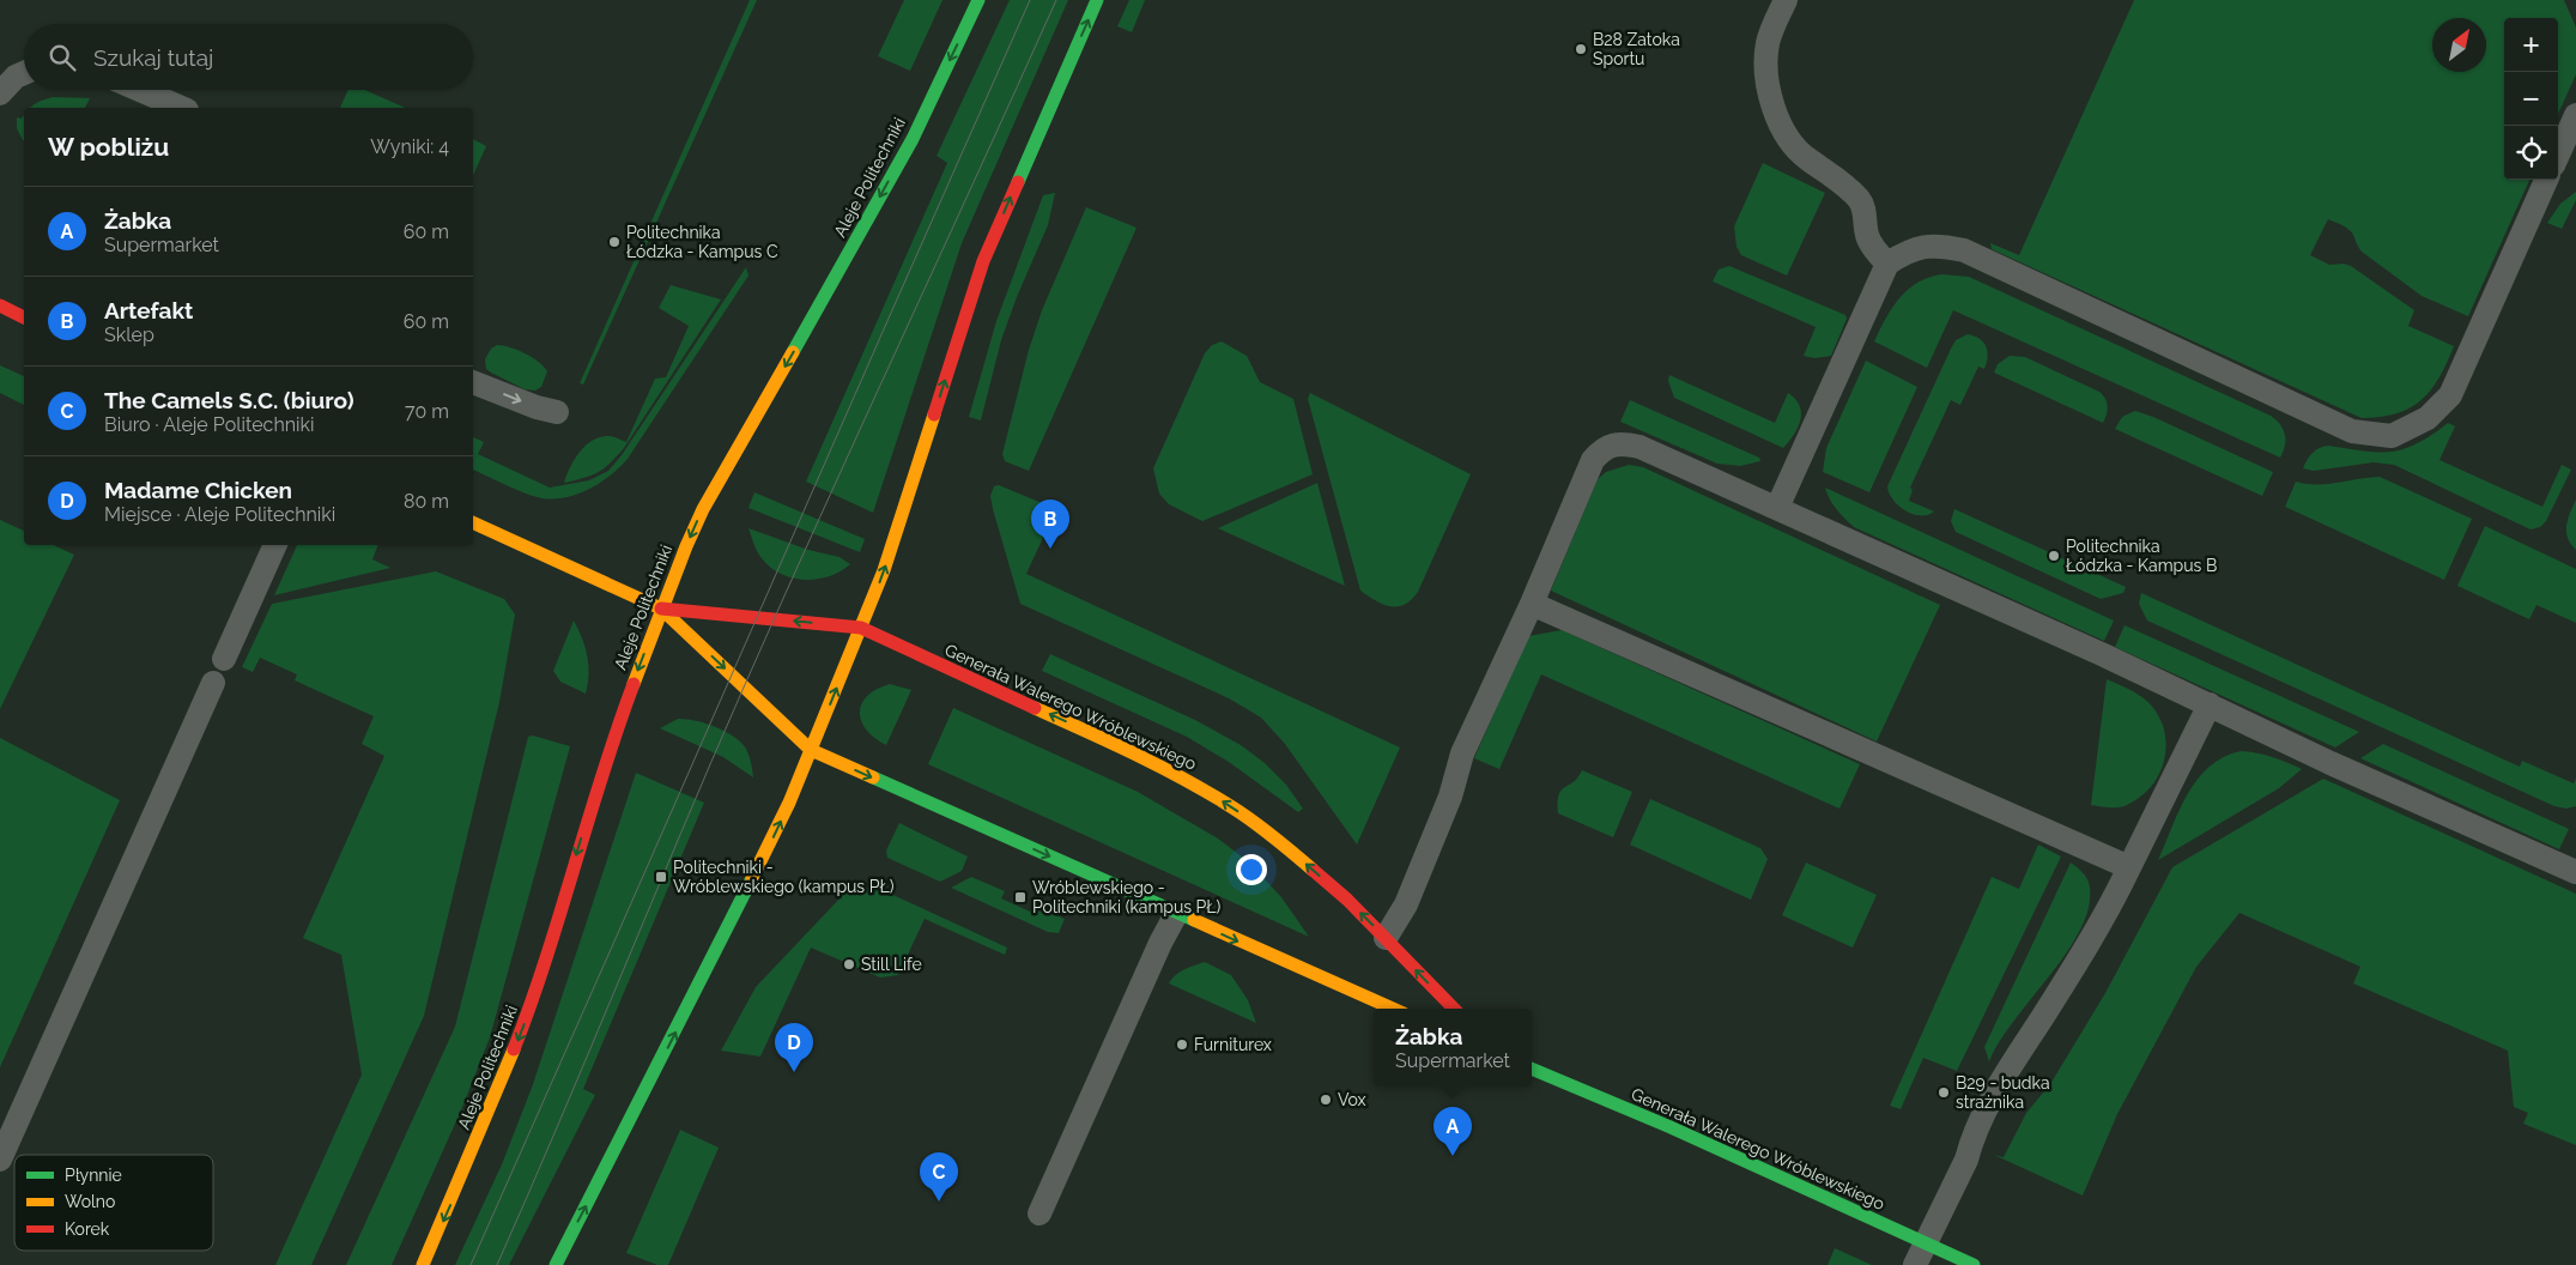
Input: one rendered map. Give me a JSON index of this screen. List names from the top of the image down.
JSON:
{
  "streets": {
    "main road": ["Aleje Politechniki", "Generała Walerego Wróblewskiego"]
  },
  "crossings": [
    ["Aleje Politechniki", "Generała Walerego Wróblewskiego"]
  ],
  "one_way": ["Aleje Politechniki"],
  "places": {
    "other": [
      "B28 Zatoka Sportu",
      "Politechnika Łódzka - Kampus C",
      "Politechnika Łódzka - Kampus B",
      "Still Life",
      "Furniturex",
      "B29 - budka strażnika",
      "Vox"
    ],
    "transit": ["Politechniki - Wróblewskiego (kampus PŁ)", "Wróblewskiego - Politechniki (kampus PŁ)"]
  },
  "legend": ["Płynnie", "Wolno", "Korek"],
  "north": "top right",
  "page": {
    "map_buttons": ["+", "−"],
    "search": "Szukaj tutaj",
    "heading": ["W pobliżu", "Wyniki: 4"],
    "list": [
      {
        "mark": "A",
        "name": "Żabka",
        "note": "Supermarket",
        "value": "60 m"
      },
      {
        "mark": "B",
        "name": "Artefakt",
        "note": "Sklep",
        "value": "60 m"
      },
      {
        "mark": "C",
        "name": "The Camels S.C. (biuro)",
        "note": "Biuro · Aleje Politechniki",
        "value": "70 m"
      },
      {
        "mark": "D",
        "name": "Madame Chicken",
        "note": "Miejsce · Aleje Politechniki",
        "value": "80 m"
      }
    ],
    "pins": [
      "B",
      "D",
      "A",
      "C"
    ],
    "popup": ["Żabka", "Supermarket"]
  }
}
